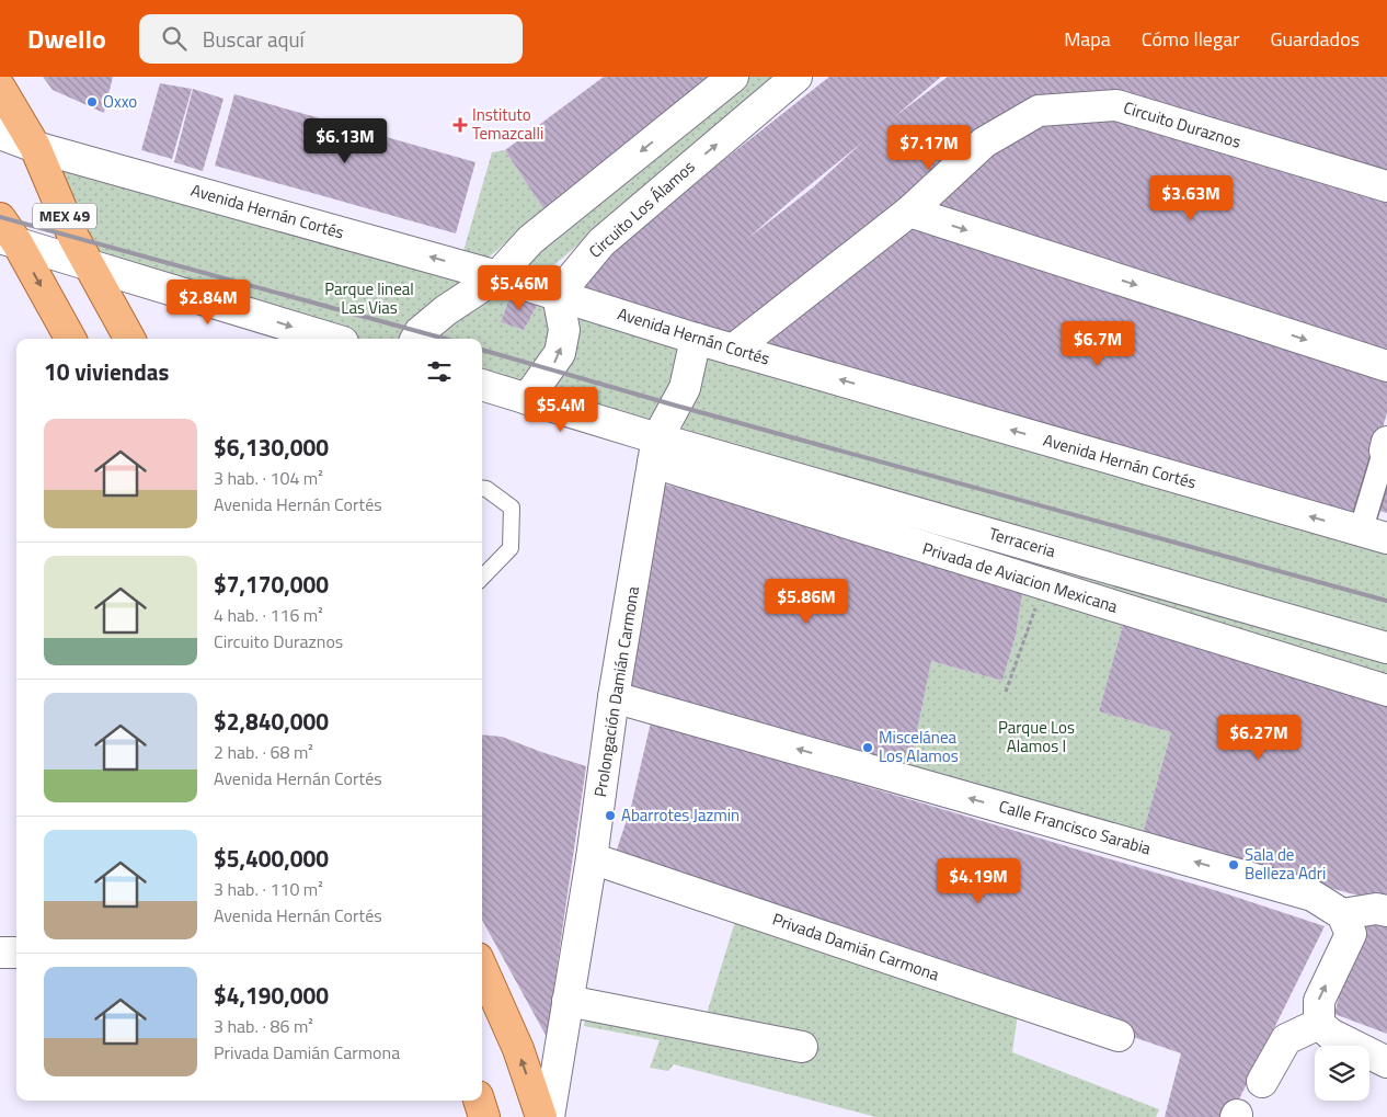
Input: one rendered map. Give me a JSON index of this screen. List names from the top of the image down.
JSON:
{
  "streets": {
    "main road": ["MEX 49"],
    "street": [
      "Circuito Duraznos",
      "Circuito Los Álamos",
      "Avenida Hernán Cortés",
      "Terraceria",
      "Privada de Aviacion Mexicana",
      "Prolongación Damián Carmona",
      "Calle Francisco Sarabia",
      "Privada Damián Carmona"
    ]
  },
  "crossings": [
    ["Circuito Duraznos", "Avenida Hernán Cortés"],
    ["Circuito Los Álamos", "Avenida Hernán Cortés"],
    ["Avenida Hernán Cortés", "MEX 49"],
    ["Avenida Hernán Cortés", "Prolongación Damián Carmona"],
    ["Terraceria", "Privada de Aviacion Mexicana"],
    ["Terraceria", "Prolongación Damián Carmona"],
    ["Privada de Aviacion Mexicana", "Prolongación Damián Carmona"],
    ["Prolongación Damián Carmona", "Calle Francisco Sarabia"],
    ["Prolongación Damián Carmona", "Privada Damián Carmona"]
  ],
  "one_way": ["Calle Francisco Sarabia"],
  "parks": ["Parque lineal Las Vias", "Parque Los Alamos I"],
  "places": {
    "other": [
      "Oxxo",
      "Miscelánea Los Alamos",
      "Abarrotes Jazmin",
      "Sala de Belleza Adri"
    ],
    "health": ["Instituto Temazcalli"]
  },
  "page": {
    "header": "Dwello",
    "search": "Buscar aquí",
    "nav": ["Mapa", "Cómo llegar", "Guardados"],
    "price": [
      "$6.13M",
      "$7.17M",
      "$3.63M",
      "$5.46M",
      "$2.84M",
      "$6.7M",
      "$5.4M",
      "$5.86M",
      "$6.27M",
      "$4.19M"
    ],
    "heading": "10 viviendas",
    "list": [
      {
        "name": "$6,130,000",
        "note": "3 hab. · 104 m² · Avenida Hernán Cortés"
      },
      {
        "name": "$7,170,000",
        "note": "4 hab. · 116 m² · Circuito Duraznos"
      },
      {
        "name": "$2,840,000",
        "note": "2 hab. · 68 m² · Avenida Hernán Cortés"
      },
      {
        "name": "$5,400,000",
        "note": "3 hab. · 110 m² · Avenida Hernán Cortés"
      },
      {
        "name": "$4,190,000",
        "note": "3 hab. · 86 m² · Privada Damián Carmona"
      }
    ]
  }
}
